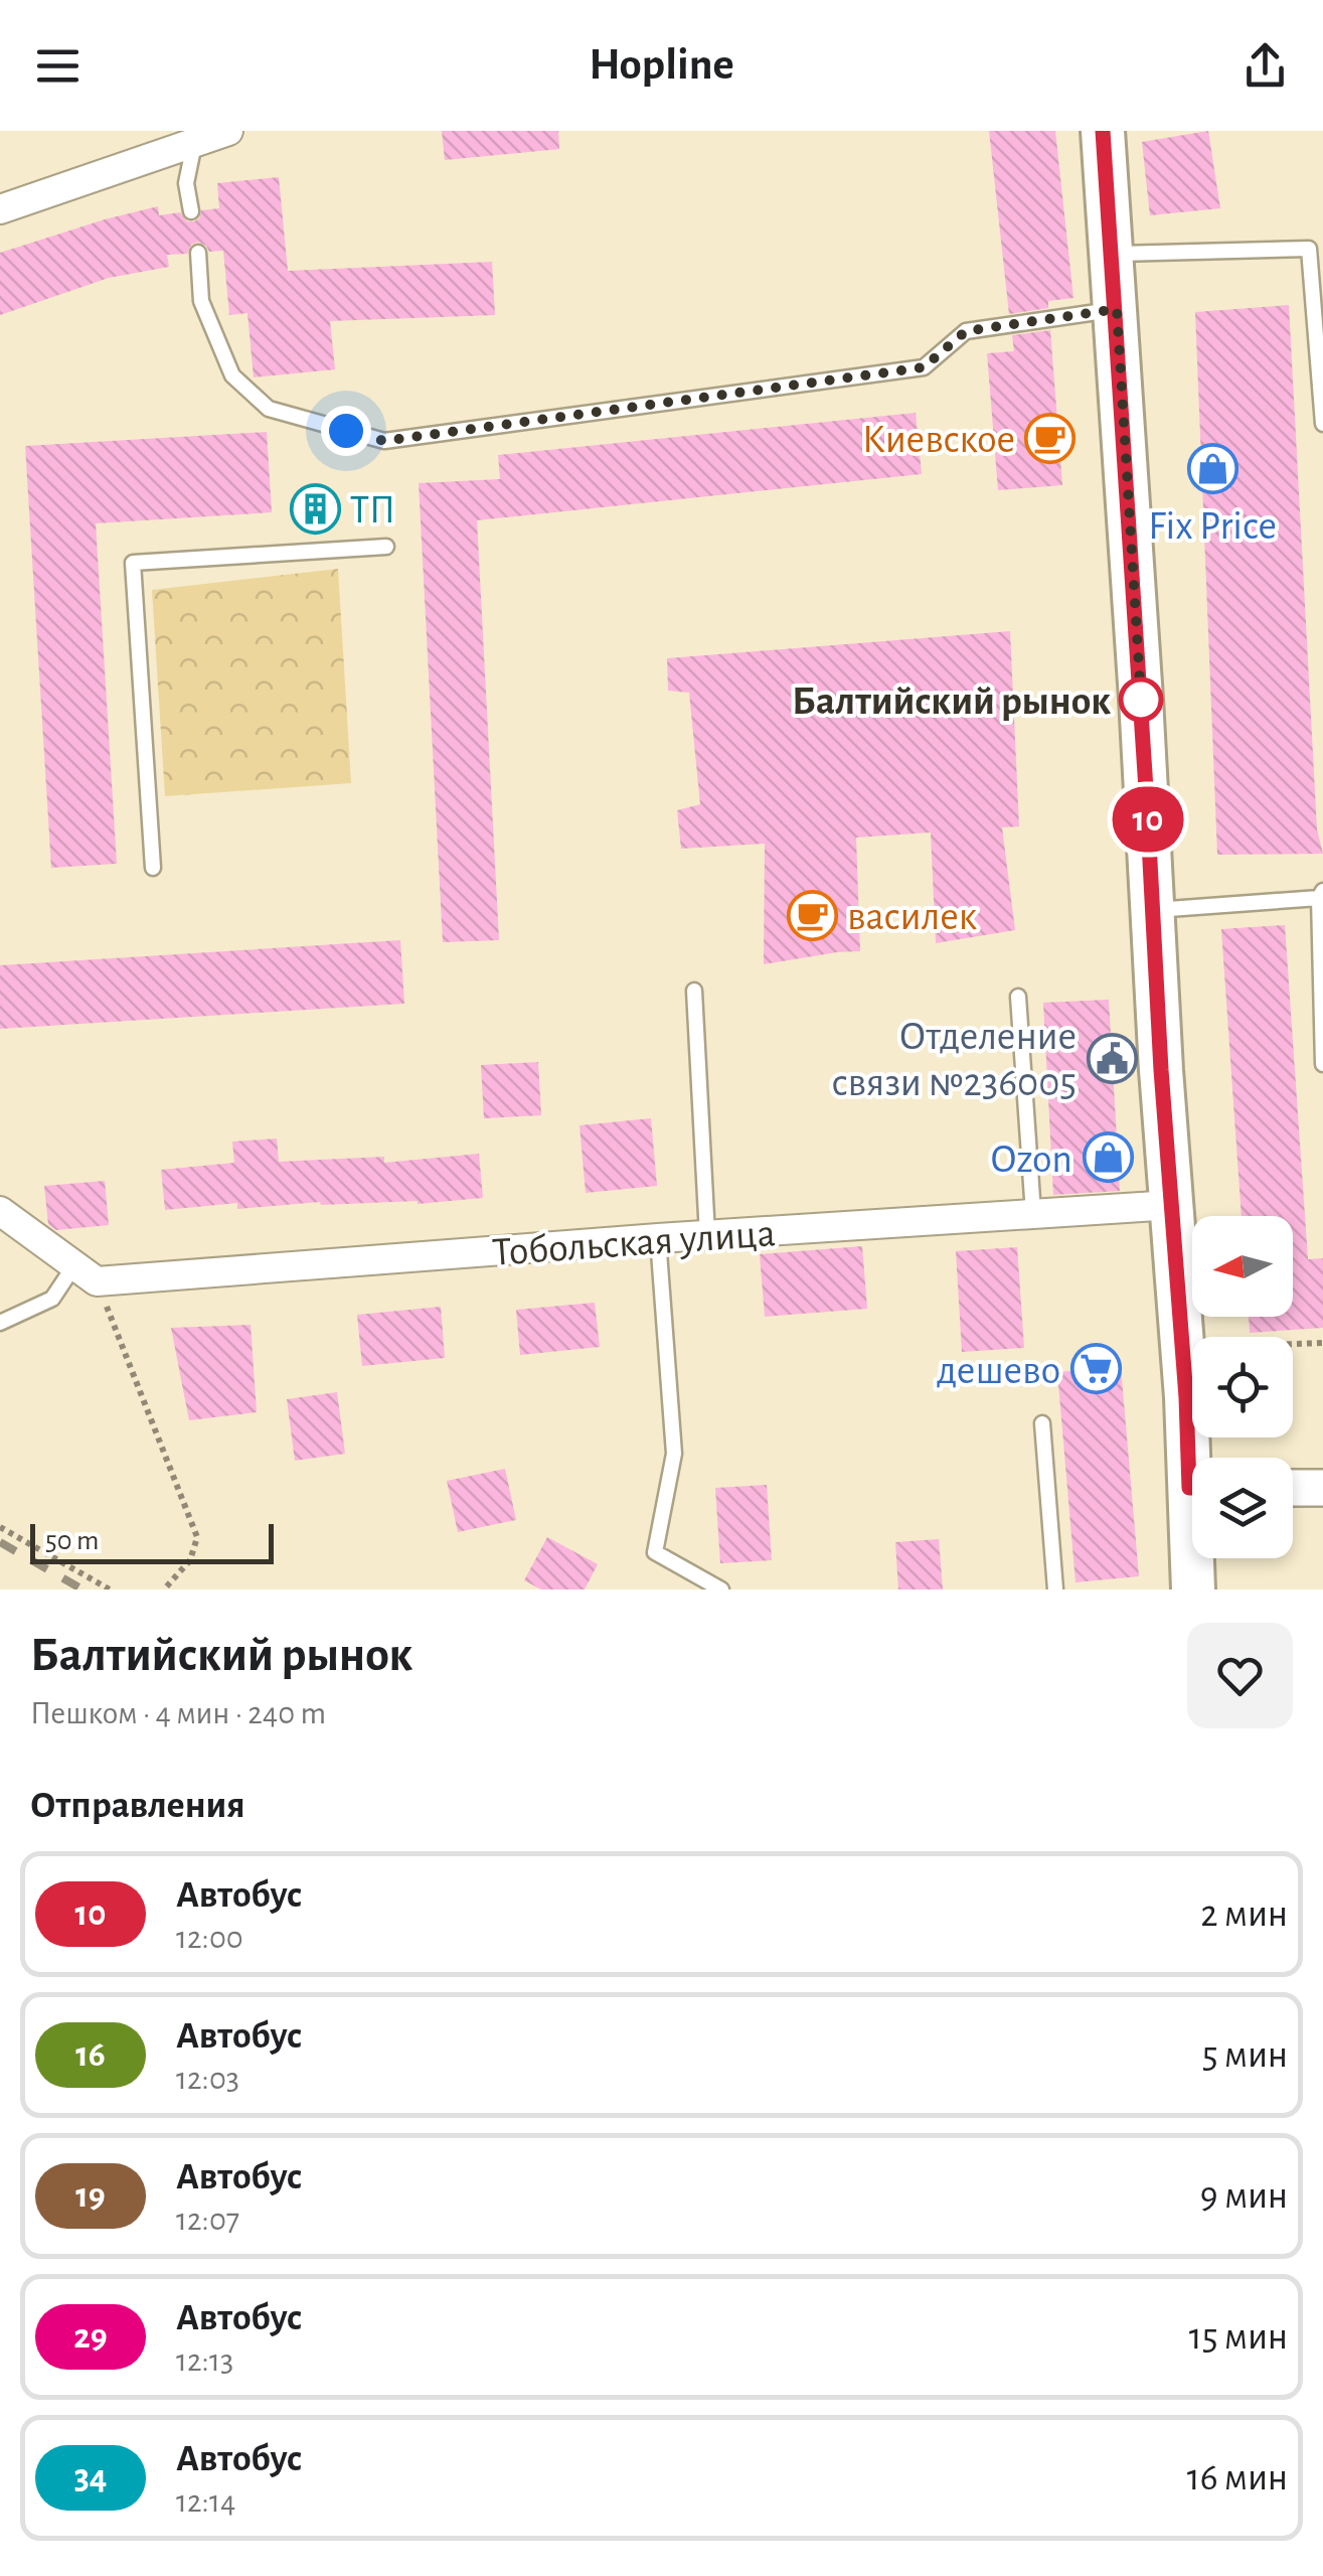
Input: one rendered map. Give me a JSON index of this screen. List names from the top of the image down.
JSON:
{
  "streets": {
    "street": ["Тобольская улица"]
  },
  "places": {
    "cafe": ["Киевское", "василек"],
    "shop": ["Fix Price", "Ozon"],
    "building": ["ТП"],
    "other": ["Балтийский рынок"],
    "public building": ["Отделение связи №236005"],
    "supermarket": ["дешево"]
  },
  "lines": ["bus line 10"],
  "scale_bar": "50 m",
  "north": "left",
  "page": {
    "header": "Hopline",
    "on_map": "10",
    "scale": "50 m",
    "heading": [
      ["Балтийский рынок", "Пешком · 4 мин · 240 m"],
      "Отправления"
    ],
    "list": [
      {
        "mark": "10",
        "name": "Автобус",
        "note": "12:00",
        "value": "2 мин"
      },
      {
        "mark": "16",
        "name": "Автобус",
        "note": "12:03",
        "value": "5 мин"
      },
      {
        "mark": "19",
        "name": "Автобус",
        "note": "12:07",
        "value": "9 мин"
      },
      {
        "mark": "29",
        "name": "Автобус",
        "note": "12:13",
        "value": "15 мин"
      },
      {
        "mark": "34",
        "name": "Автобус",
        "note": "12:14",
        "value": "16 мин"
      }
    ]
  }
}
